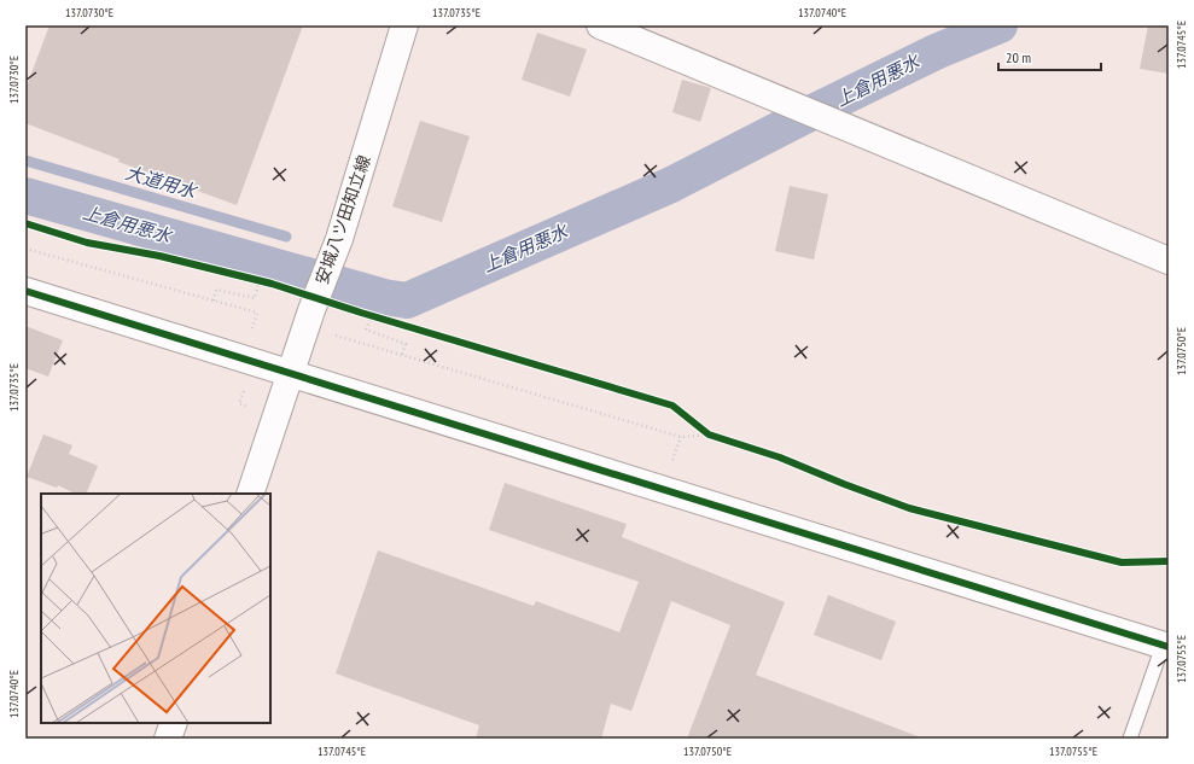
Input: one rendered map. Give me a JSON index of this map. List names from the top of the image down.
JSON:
{
  "streets": {
    "street": ["安城八ツ田知立線"]
  },
  "water": ["上倉用悪水", "大道用水"],
  "scale_bar": "20 m",
  "coordinates": [
    "137.0730°E",
    "137.0735°E",
    "137.0740°E",
    "137.0745°E",
    "137.0750°E",
    "137.0755°E"
  ]
}
